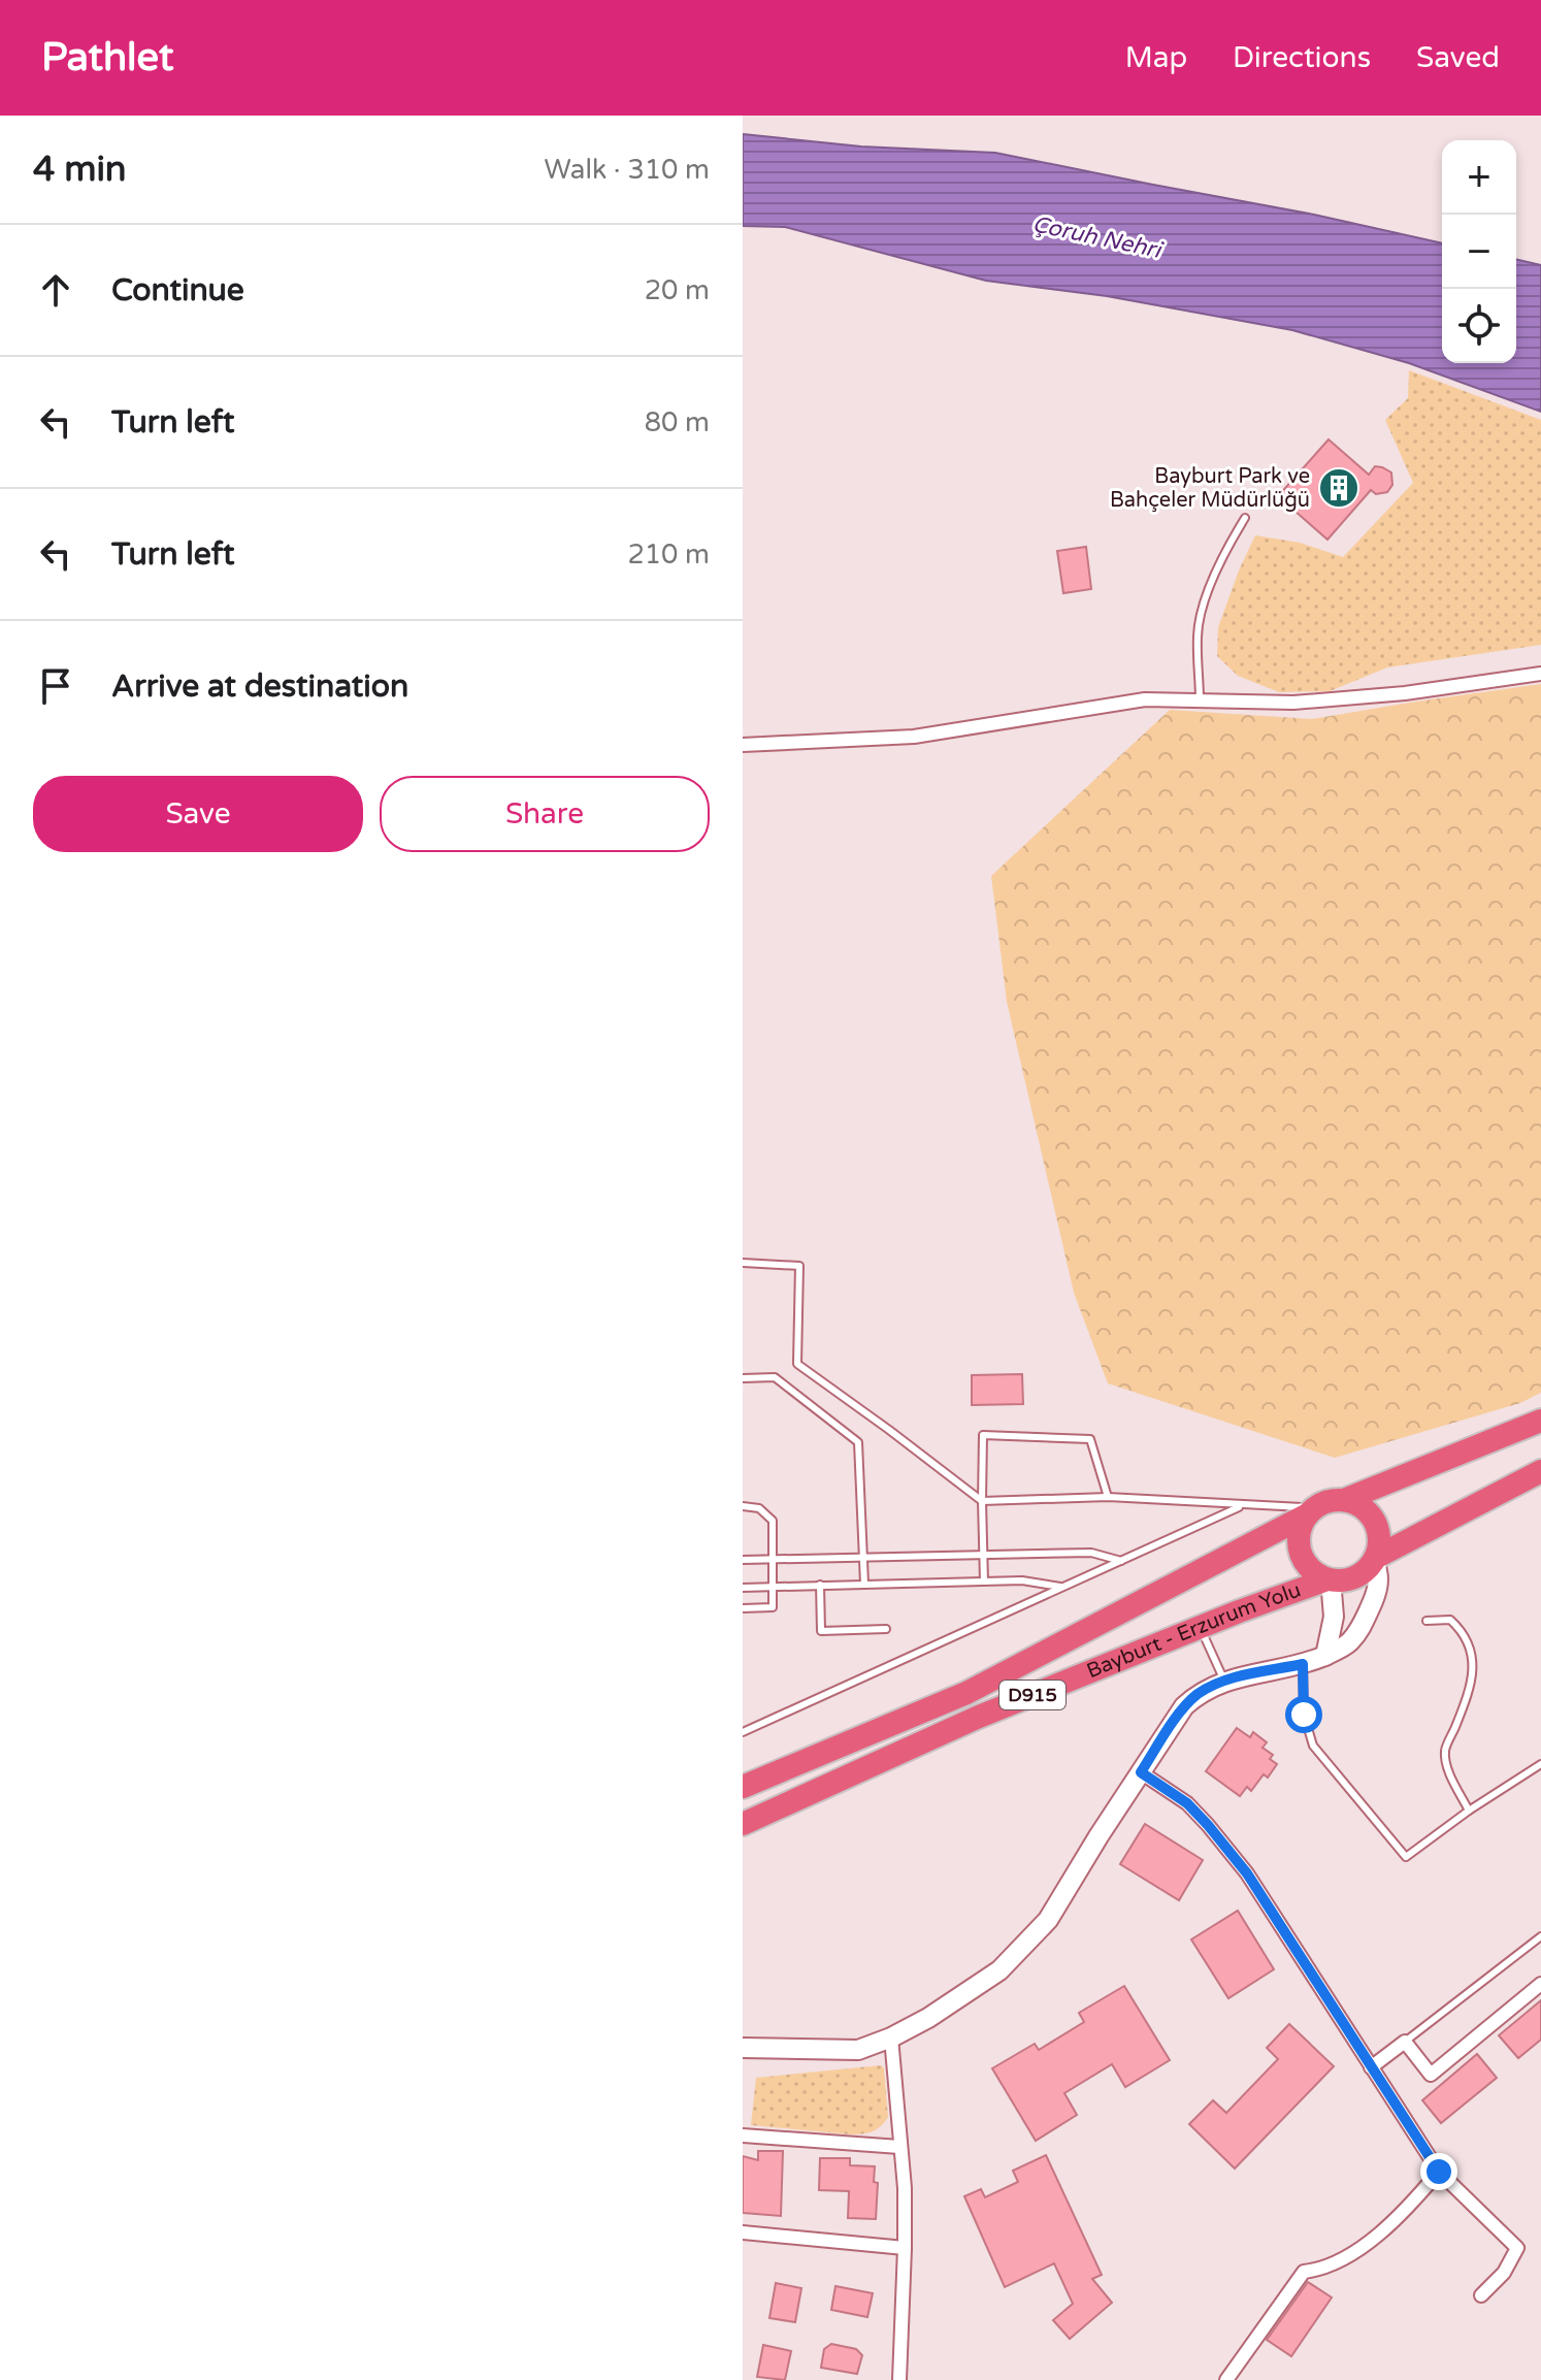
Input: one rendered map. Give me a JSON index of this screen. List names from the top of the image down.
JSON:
{
  "streets": {
    "highway": ["Bayburt - Erzurum Yolu", "D915"]
  },
  "water": ["Çoruh Nehri"],
  "places": {
    "building": ["Bayburt Park ve Bahçeler Müdürlüğü"]
  },
  "page": {
    "header": "Pathlet",
    "nav": ["Map", "Directions", "Saved"],
    "heading": ["4 min", "Walk · 310 m"],
    "map_buttons": ["+", "−"],
    "list": [
      ["Continue", "20 m"],
      ["Turn left", "80 m"],
      ["Turn left", "210 m"],
      "Arrive at destination"
    ],
    "buttons": ["Save", "Share"]
  }
}
